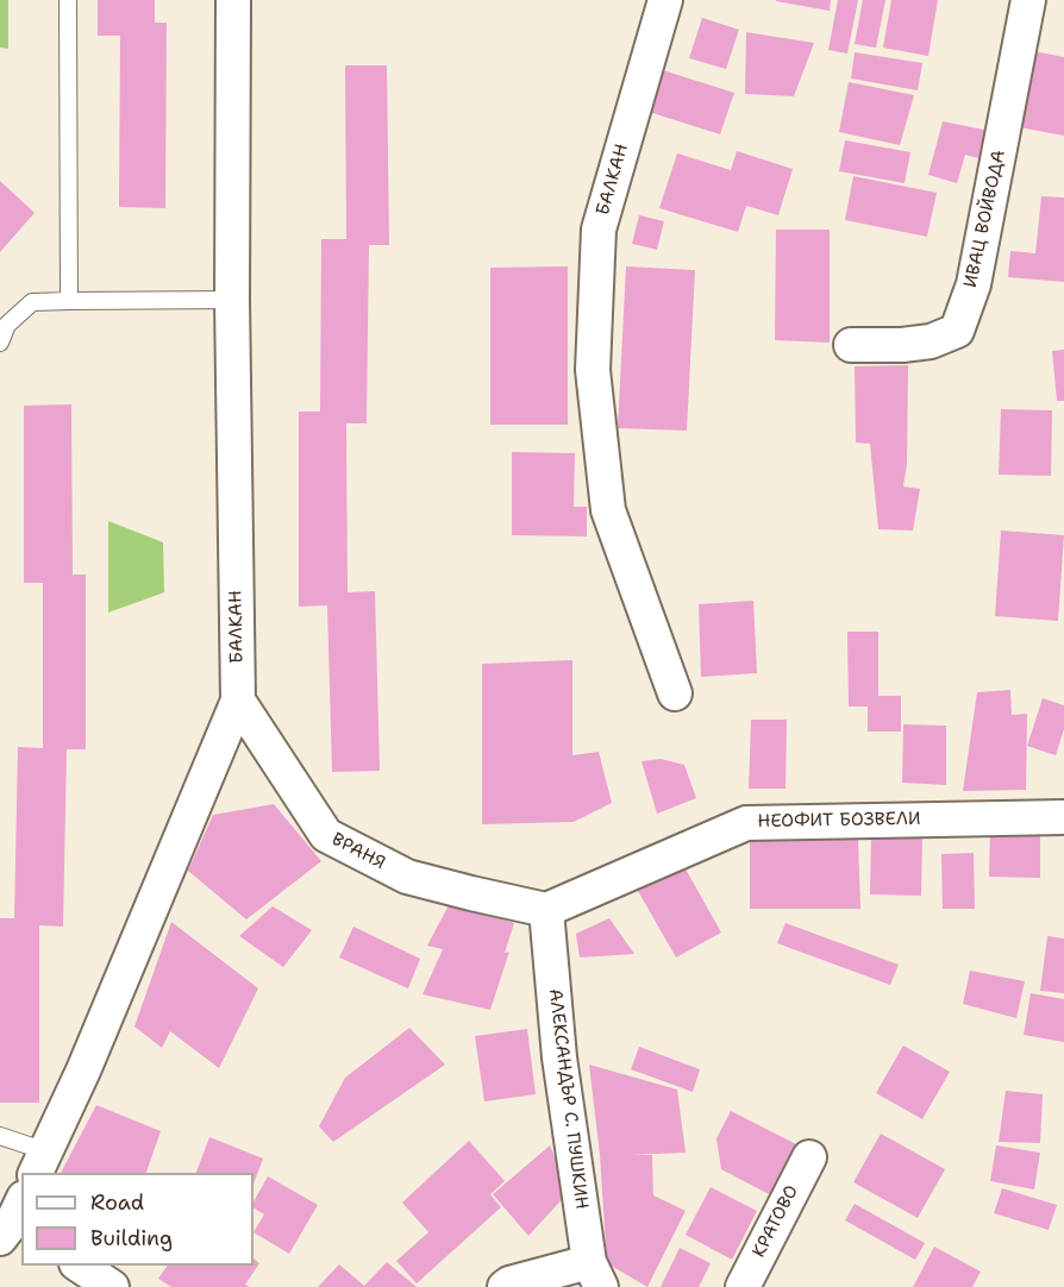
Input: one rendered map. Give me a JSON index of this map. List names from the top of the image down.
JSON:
{
  "streets": {
    "street": [
      "БАЛКАН",
      "ИВАЦ ВОЙВОДА",
      "НЕОФИТ БОЗВЕЛИ",
      "ВРАНЯ",
      "АЛЕКСАНДЪР С. ПУШКИН",
      "КРАТОВО"
    ]
  },
  "crossings": [
    ["БАЛКАН", "ВРАНЯ"],
    ["НЕОФИТ БОЗВЕЛИ", "ВРАНЯ"],
    ["НЕОФИТ БОЗВЕЛИ", "АЛЕКСАНДЪР С. ПУШКИН"],
    ["ВРАНЯ", "АЛЕКСАНДЪР С. ПУШКИН"]
  ],
  "legend": ["Road", "Building"]
}
